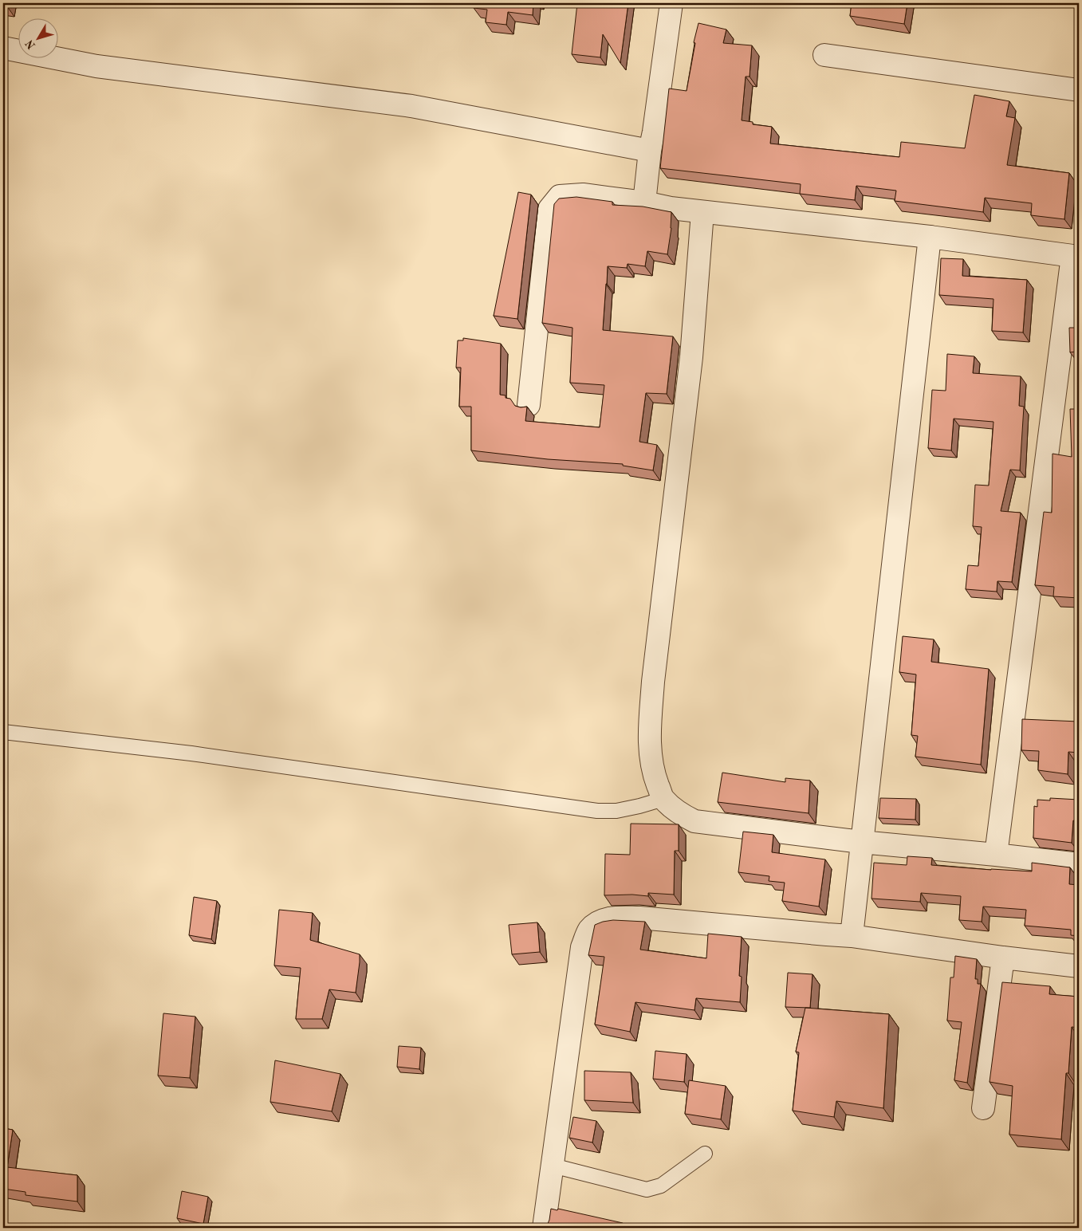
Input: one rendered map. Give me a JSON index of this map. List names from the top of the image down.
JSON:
{
  "north": "bottom left"
}
